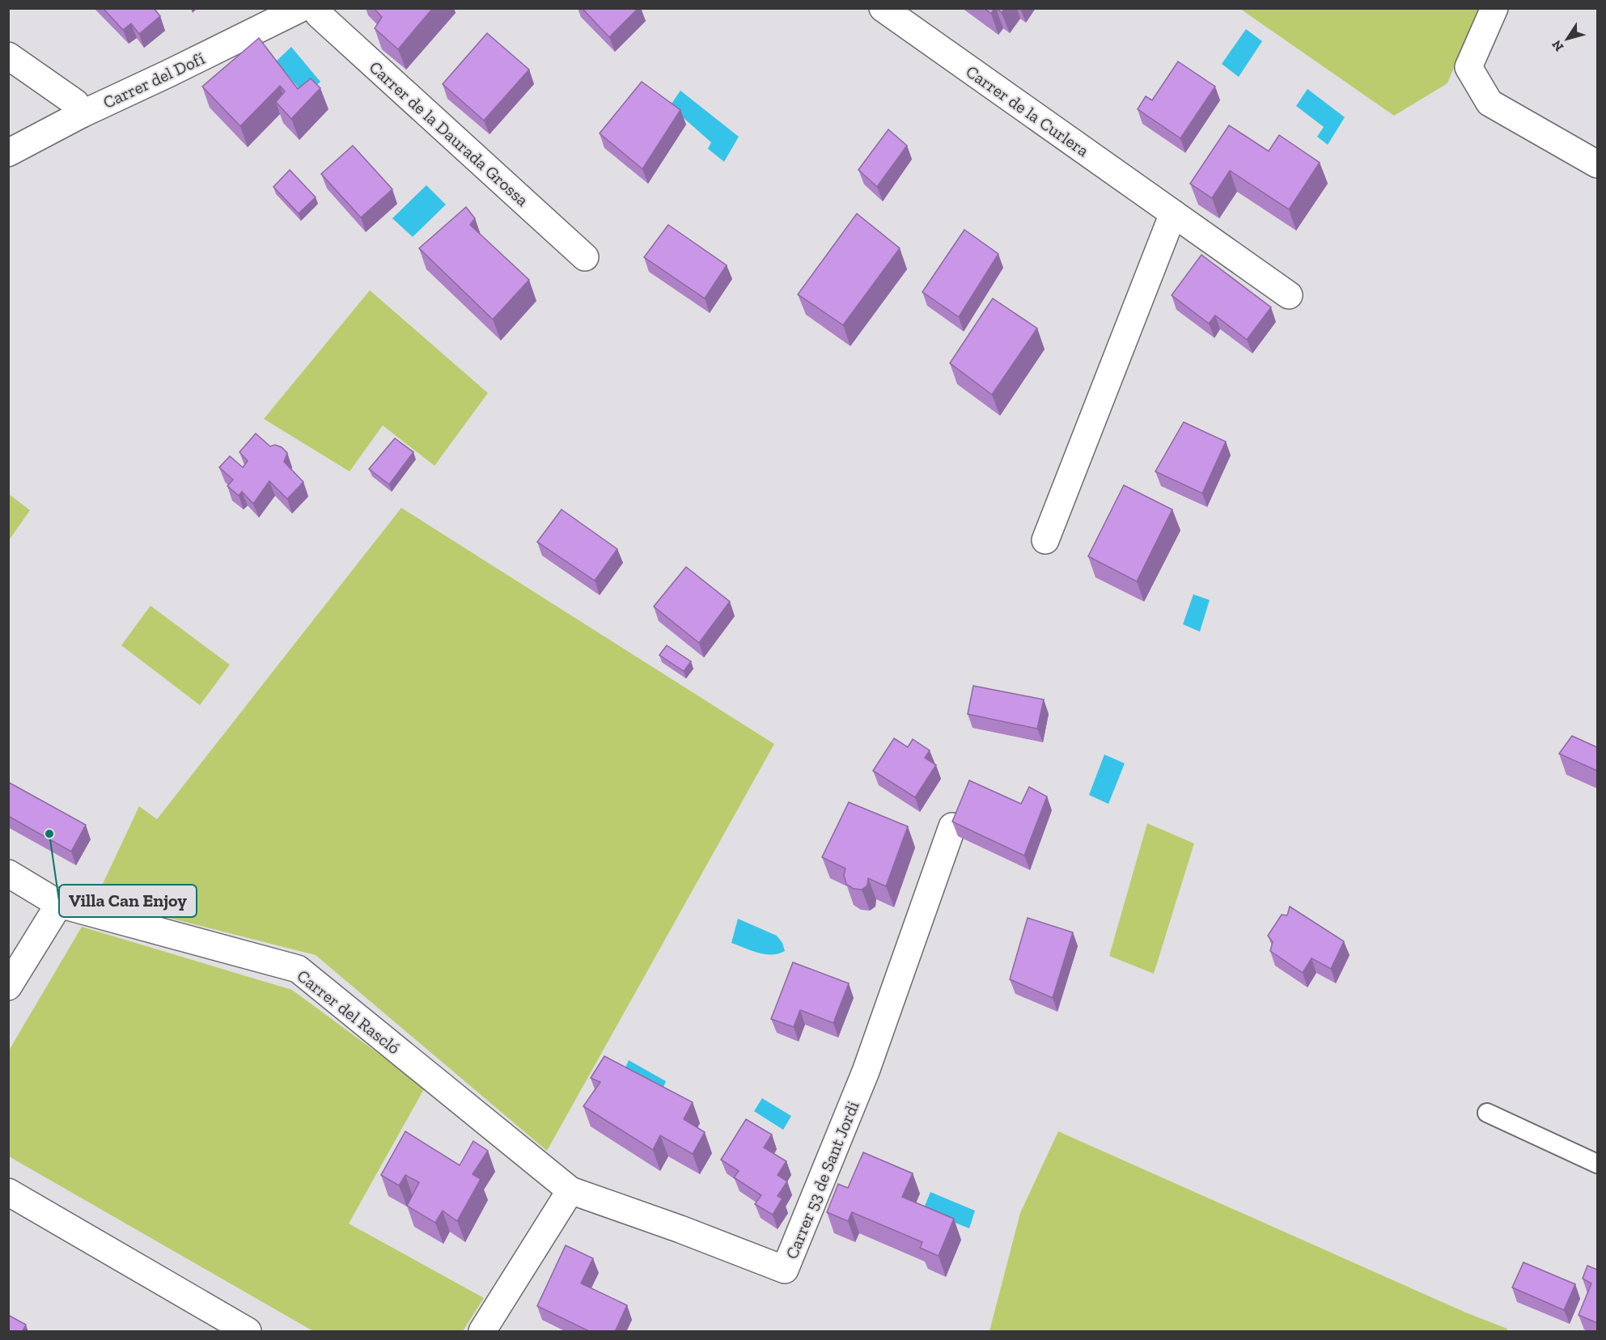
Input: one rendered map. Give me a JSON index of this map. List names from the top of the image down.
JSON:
{
  "streets": {
    "street": [
      "Carrer del Dofí",
      "Carrer de la Curlera",
      "Carrer de la Daurada Grossa",
      "Carrer del Rascló",
      "Carrer 53 de Sant Jordi"
    ]
  },
  "crossings": [
    ["Carrer del Rascló", "Carrer 53 de Sant Jordi"]
  ],
  "places": ["Villa Can Enjoy"],
  "north": "bottom left"
}
